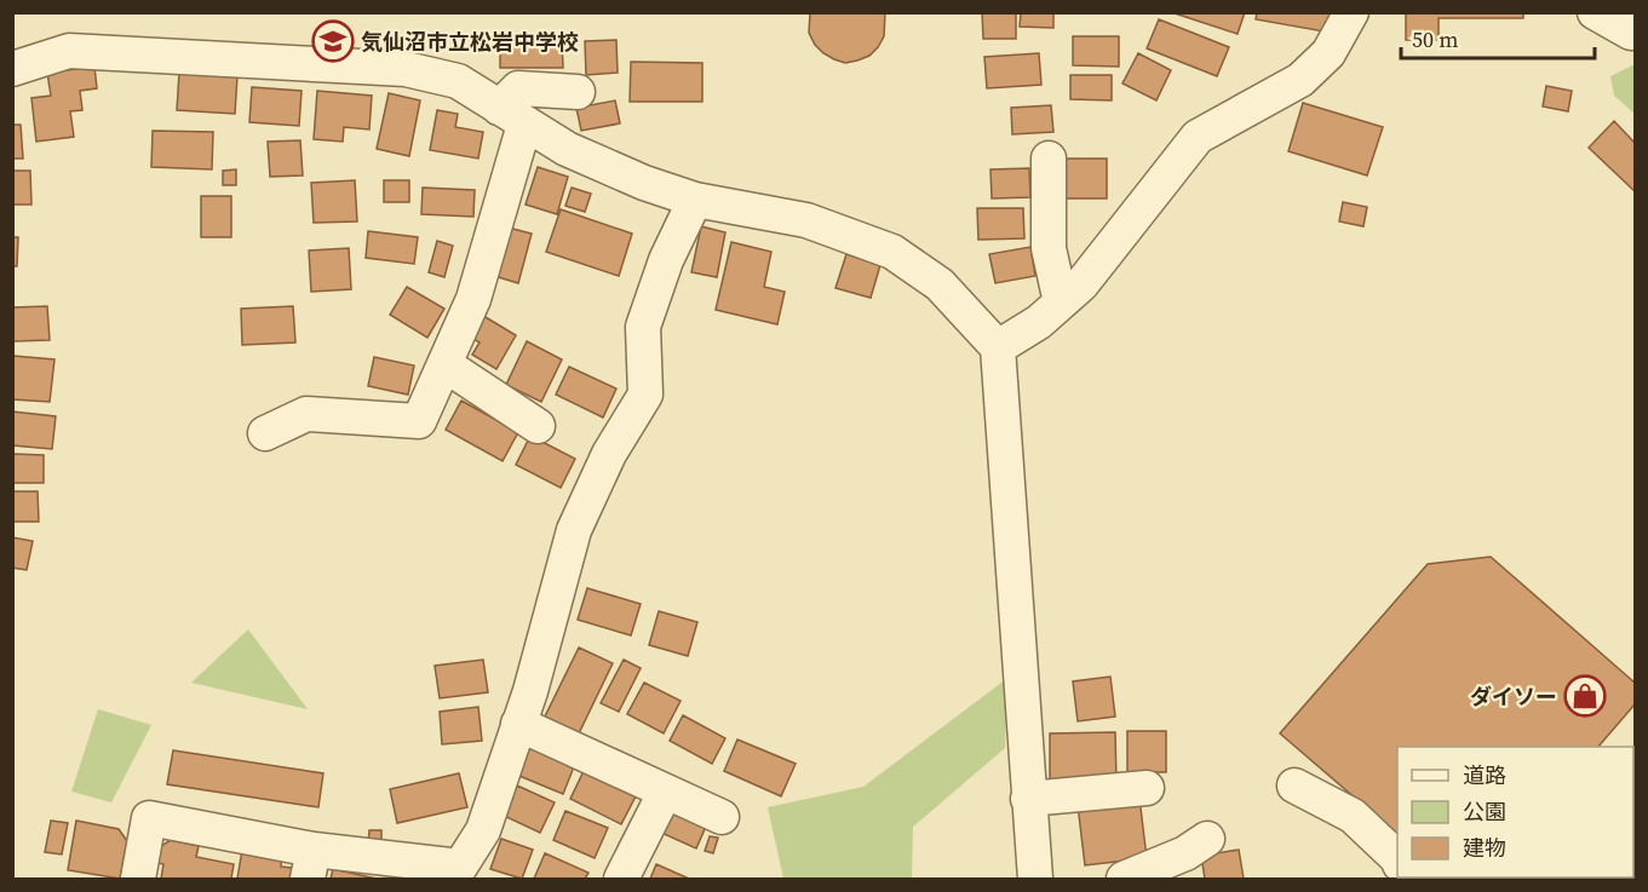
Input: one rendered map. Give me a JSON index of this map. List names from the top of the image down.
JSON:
{
  "places": {
    "school or university": ["気仙沼市立松岩中学校"],
    "shop": ["ダイソー"]
  },
  "legend": ["道路", "公園", "建物"],
  "scale_bar": "50 m"
}
